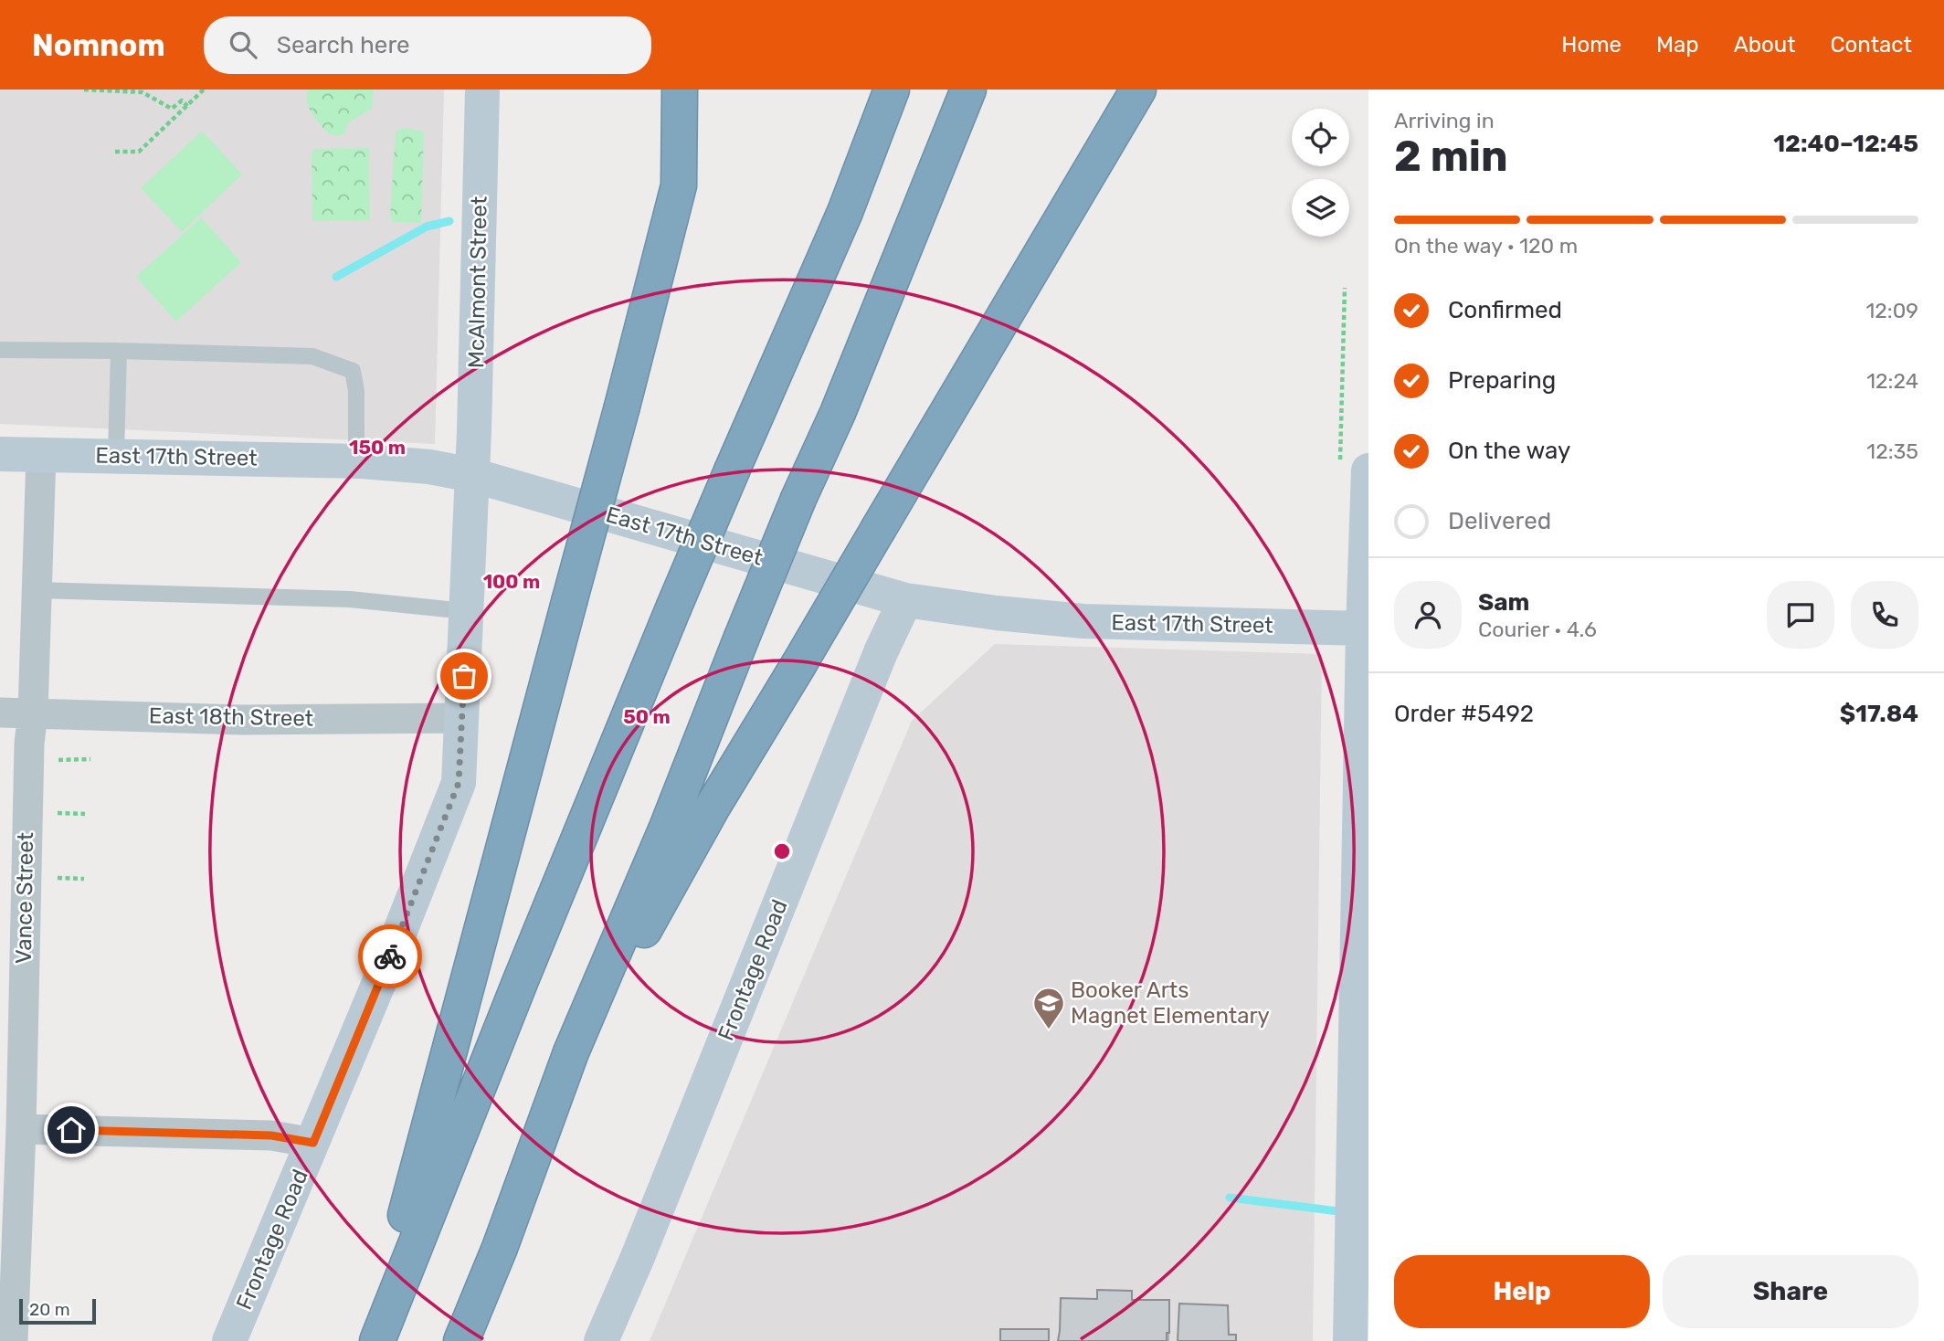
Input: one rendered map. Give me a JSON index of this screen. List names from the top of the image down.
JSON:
{
  "streets": {
    "main road": ["McAlmont Street", "East 17th Street", "Frontage Road"],
    "street": ["East 18th Street", "Vance Street"]
  },
  "crossings": [
    ["McAlmont Street", "East 17th Street"],
    ["McAlmont Street", "Frontage Road"],
    ["East 17th Street", "Vance Street"],
    ["East 17th Street", "Frontage Road"],
    ["East 18th Street", "Vance Street"],
    ["East 18th Street", "Frontage Road"]
  ],
  "places": {
    "school or university": ["Booker Arts Magnet Elementary"]
  },
  "scale_bar": "20 m",
  "page": {
    "header": "Nomnom",
    "search": "Search here",
    "nav": [
      "Home",
      "Map",
      "About",
      "Contact"
    ],
    "heading": ["2 min", "Arriving in", "12:40–12:45"],
    "panel": [
      "Sam",
      "Courier · 4.6",
      "Order #5492",
      "$17.84"
    ],
    "bar": "On the way · 120 m",
    "list": [
      ["Confirmed", "12:09"],
      ["Preparing", "12:24"],
      ["On the way", "12:35"],
      "Delivered"
    ],
    "buttons": ["Help", "Share"],
    "scale": "20 m"
  },
  "rings": ["150 m", "100 m", "50 m"]
}
